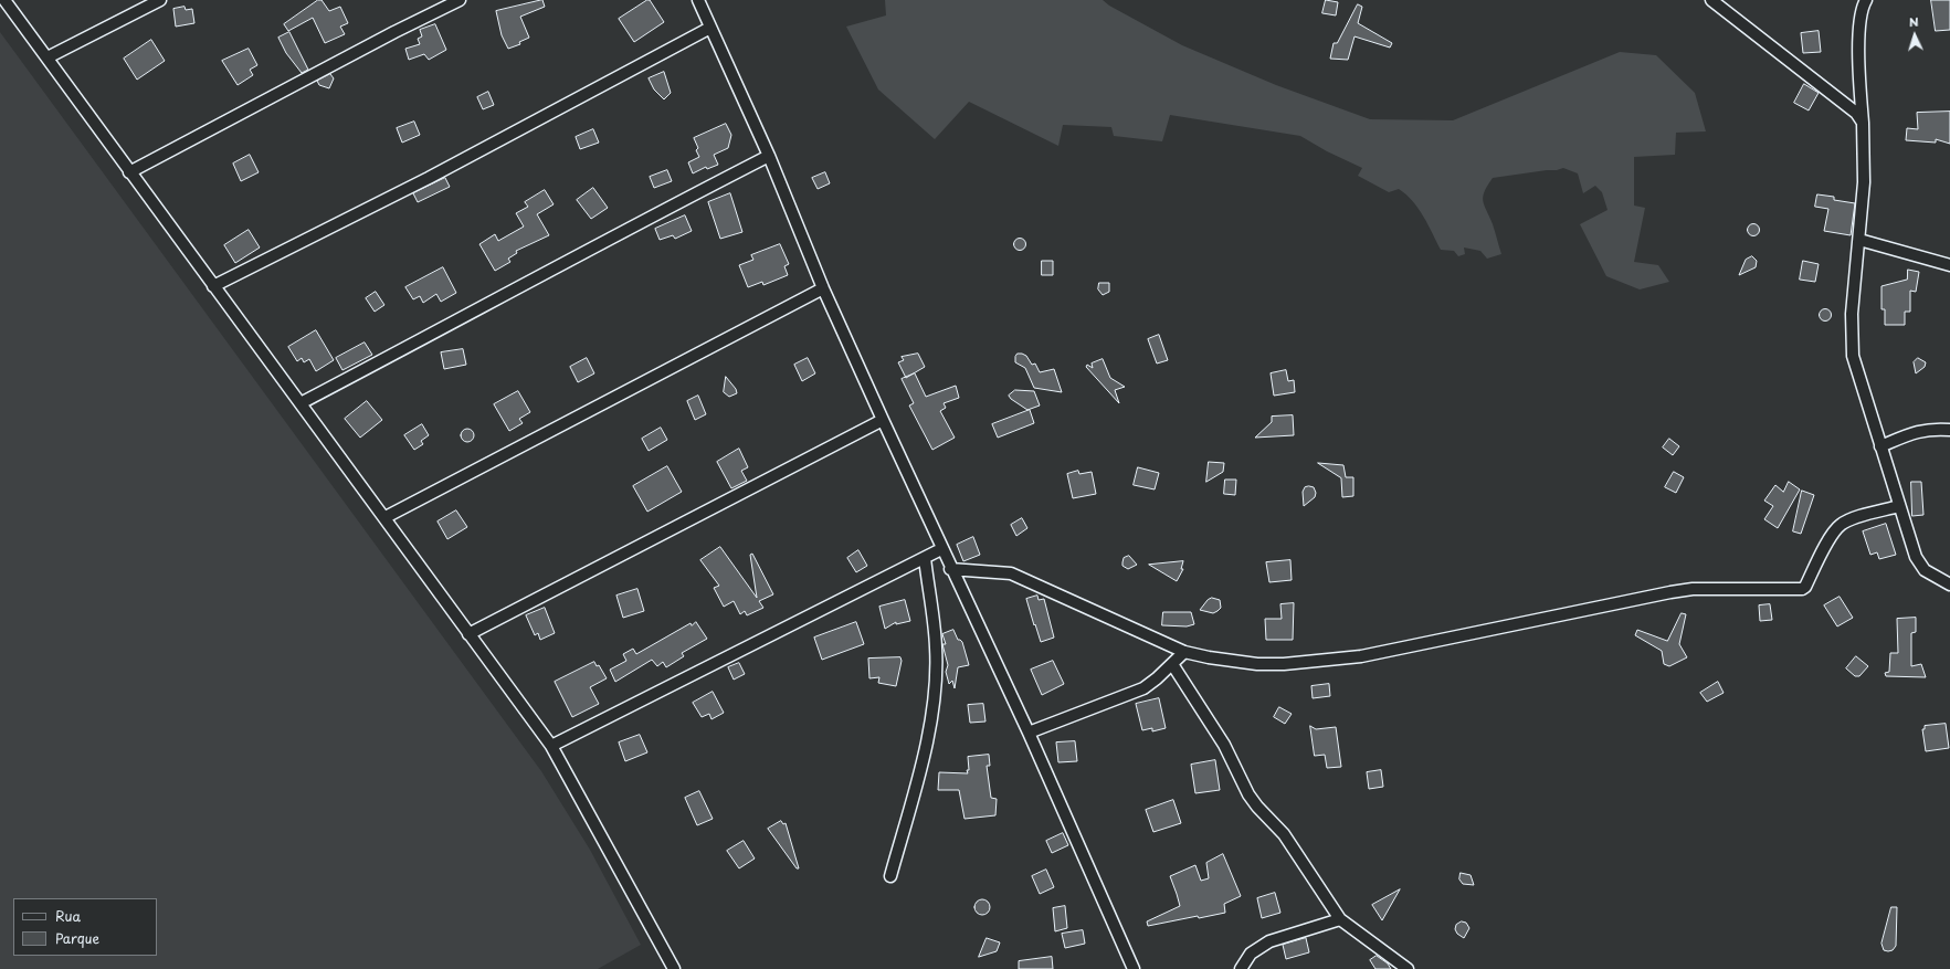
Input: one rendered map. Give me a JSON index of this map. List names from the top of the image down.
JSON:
{
  "legend": ["Rua", "Parque"],
  "north": "top"
}
